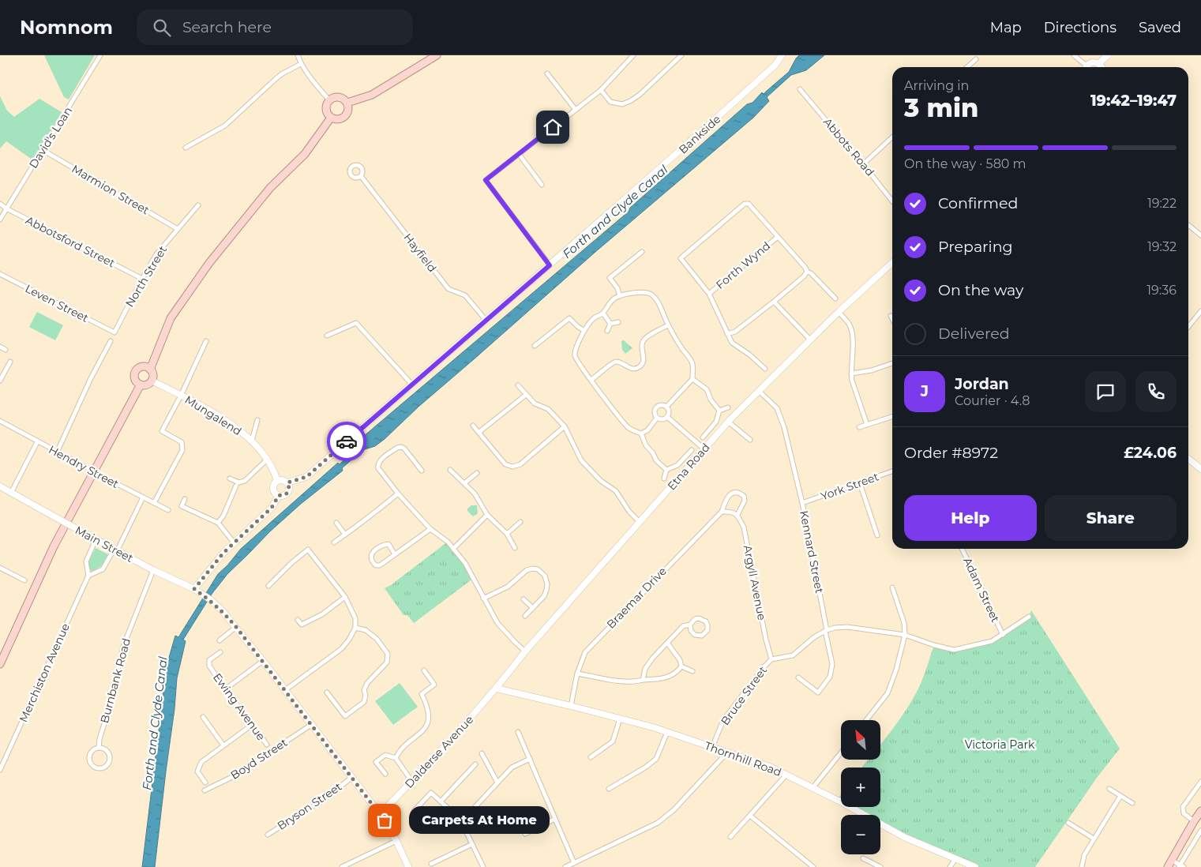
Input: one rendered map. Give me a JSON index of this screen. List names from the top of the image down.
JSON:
{
  "streets": {
    "street": [
      "Bankside",
      "David's Loan",
      "Abbots Road",
      "Marmion Street",
      "Abbotsford Street",
      "Hayfield",
      "Forth Wynd",
      "North Street",
      "Leven Street",
      "Mungalend",
      "Hendry Street",
      "Etna Road",
      "York Street",
      "Main Street",
      "Kennard Street",
      "Argyll Avenue",
      "Adam Street",
      "Braemar Drive",
      "Merchiston Avenue",
      "Burnbank Road",
      "Bruce Street",
      "Ewing Avenue",
      "Dalderse Avenue",
      "Boyd Street",
      "Thornhill Road",
      "Bryson Street"
    ]
  },
  "crossings": [
    ["Bankside", "Hayfield"],
    ["Bankside", "Mungalend"],
    ["David's Loan", "Marmion Street"],
    ["David's Loan", "Abbotsford Street"],
    ["Marmion Street", "North Street"],
    ["Abbotsford Street", "North Street"],
    ["North Street", "Leven Street"],
    ["Etna Road", "Kennard Street"],
    ["Etna Road", "Dalderse Avenue"],
    ["Etna Road", "Thornhill Road"],
    ["York Street", "Kennard Street"],
    ["Main Street", "Merchiston Avenue"],
    ["Main Street", "Burnbank Road"],
    ["Main Street", "Dalderse Avenue"],
    ["Main Street", "Boyd Street"],
    ["Main Street", "Bryson Street"],
    ["Kennard Street", "Bruce Street"],
    ["Argyll Avenue", "Braemar Drive"],
    ["Argyll Avenue", "Bruce Street"],
    ["Braemar Drive", "Thornhill Road"],
    ["Bruce Street", "Thornhill Road"],
    ["Dalderse Avenue", "Thornhill Road"]
  ],
  "water": ["Forth and Clyde Canal"],
  "parks": ["Victoria Park"],
  "places": ["Carpets At Home"],
  "north": "top left",
  "page": {
    "header": "Nomnom",
    "search": "Search here",
    "nav": ["Map", "Directions", "Saved"],
    "heading": ["3 min", "Arriving in", "19:42–19:47"],
    "panel": [
      "Jordan",
      "Courier · 4.8",
      "Order #8972",
      "£24.06"
    ],
    "bar": "On the way · 580 m",
    "list": [
      ["Confirmed", "19:22"],
      ["Preparing", "19:32"],
      ["On the way", "19:36"],
      "Delivered"
    ],
    "round": "J",
    "buttons": ["Help", "Share"],
    "map_buttons": ["+", "−"],
    "bubble": "Carpets At Home"
  }
}
